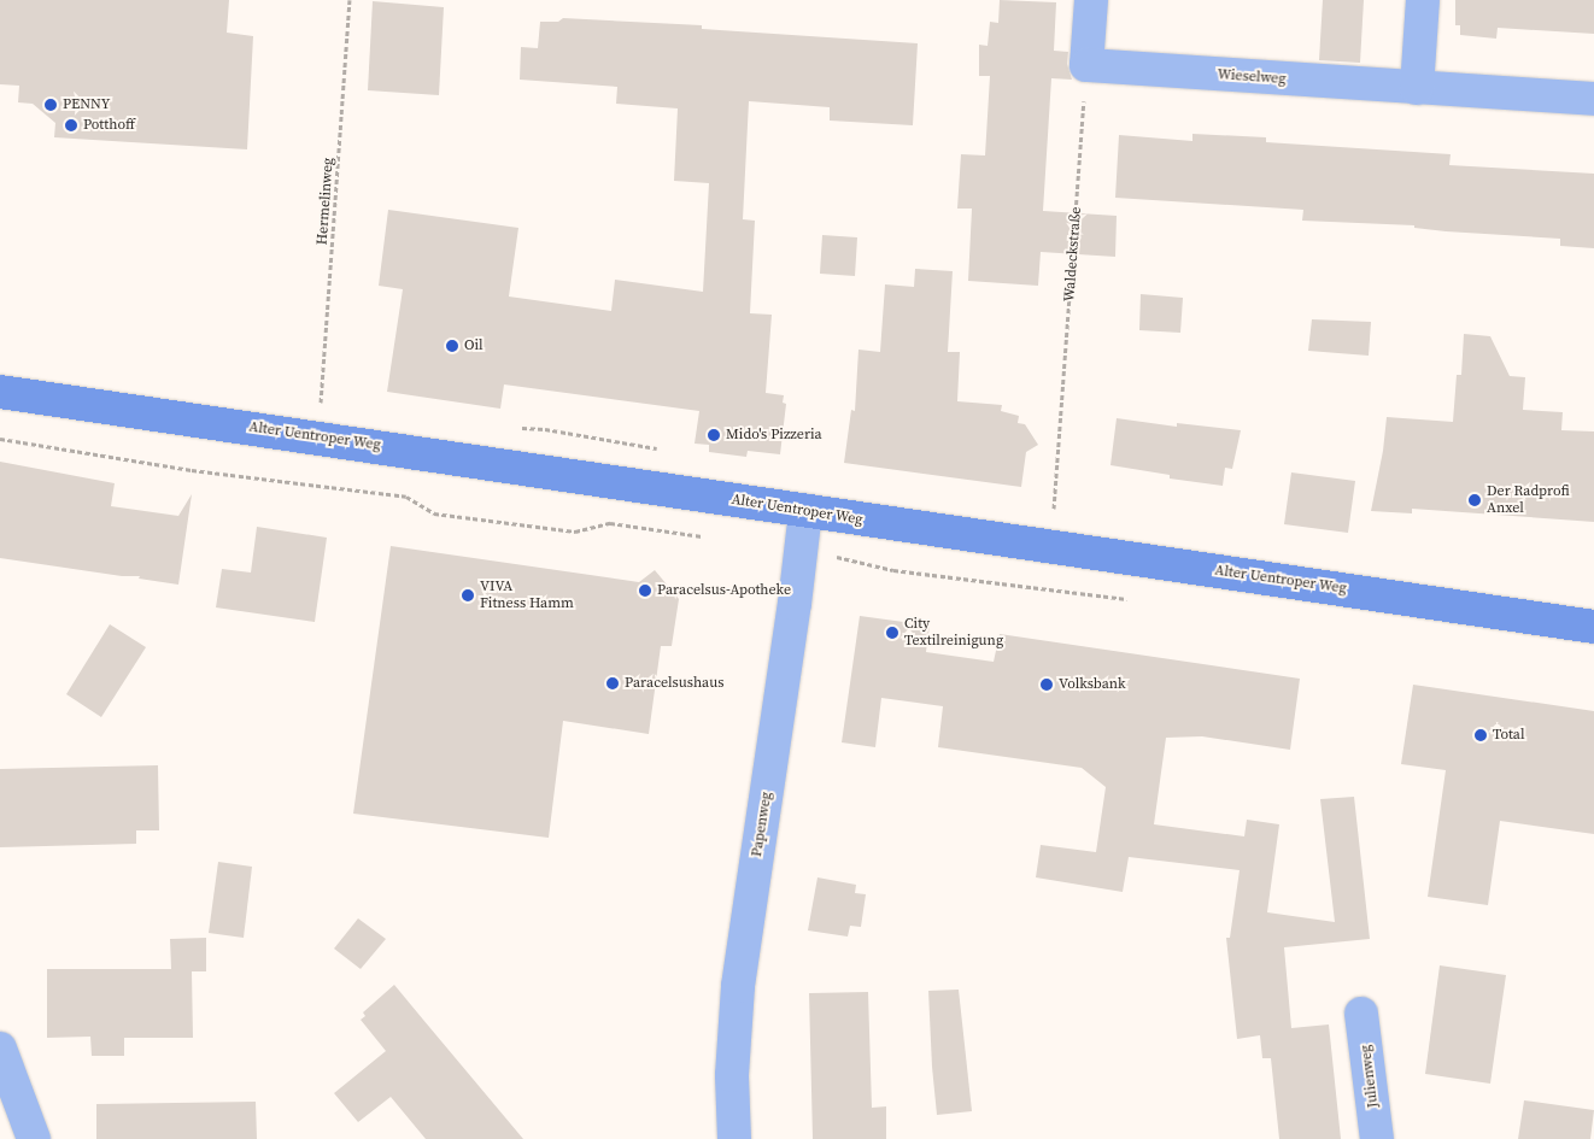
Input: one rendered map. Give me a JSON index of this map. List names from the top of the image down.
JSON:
{
  "streets": {
    "street": [
      "Wieselweg",
      "Alter Uentroper Weg",
      "Papenweg",
      "Julienweg"
    ],
    "path": ["Hermelinweg", "Waldeckstraße"]
  },
  "crossings": [
    ["Wieselweg", "Waldeckstraße"],
    ["Alter Uentroper Weg", "Papenweg"]
  ],
  "places": [
    "PENNY",
    "Potthoff",
    "Oil",
    "Mido's Pizzeria",
    "Der Radprofi Anxel",
    "Paracelsus-Apotheke",
    "VIVA Fitness Hamm",
    "City Textilreinigung",
    "Paracelsushaus",
    "Volksbank",
    "Total"
  ]
}
